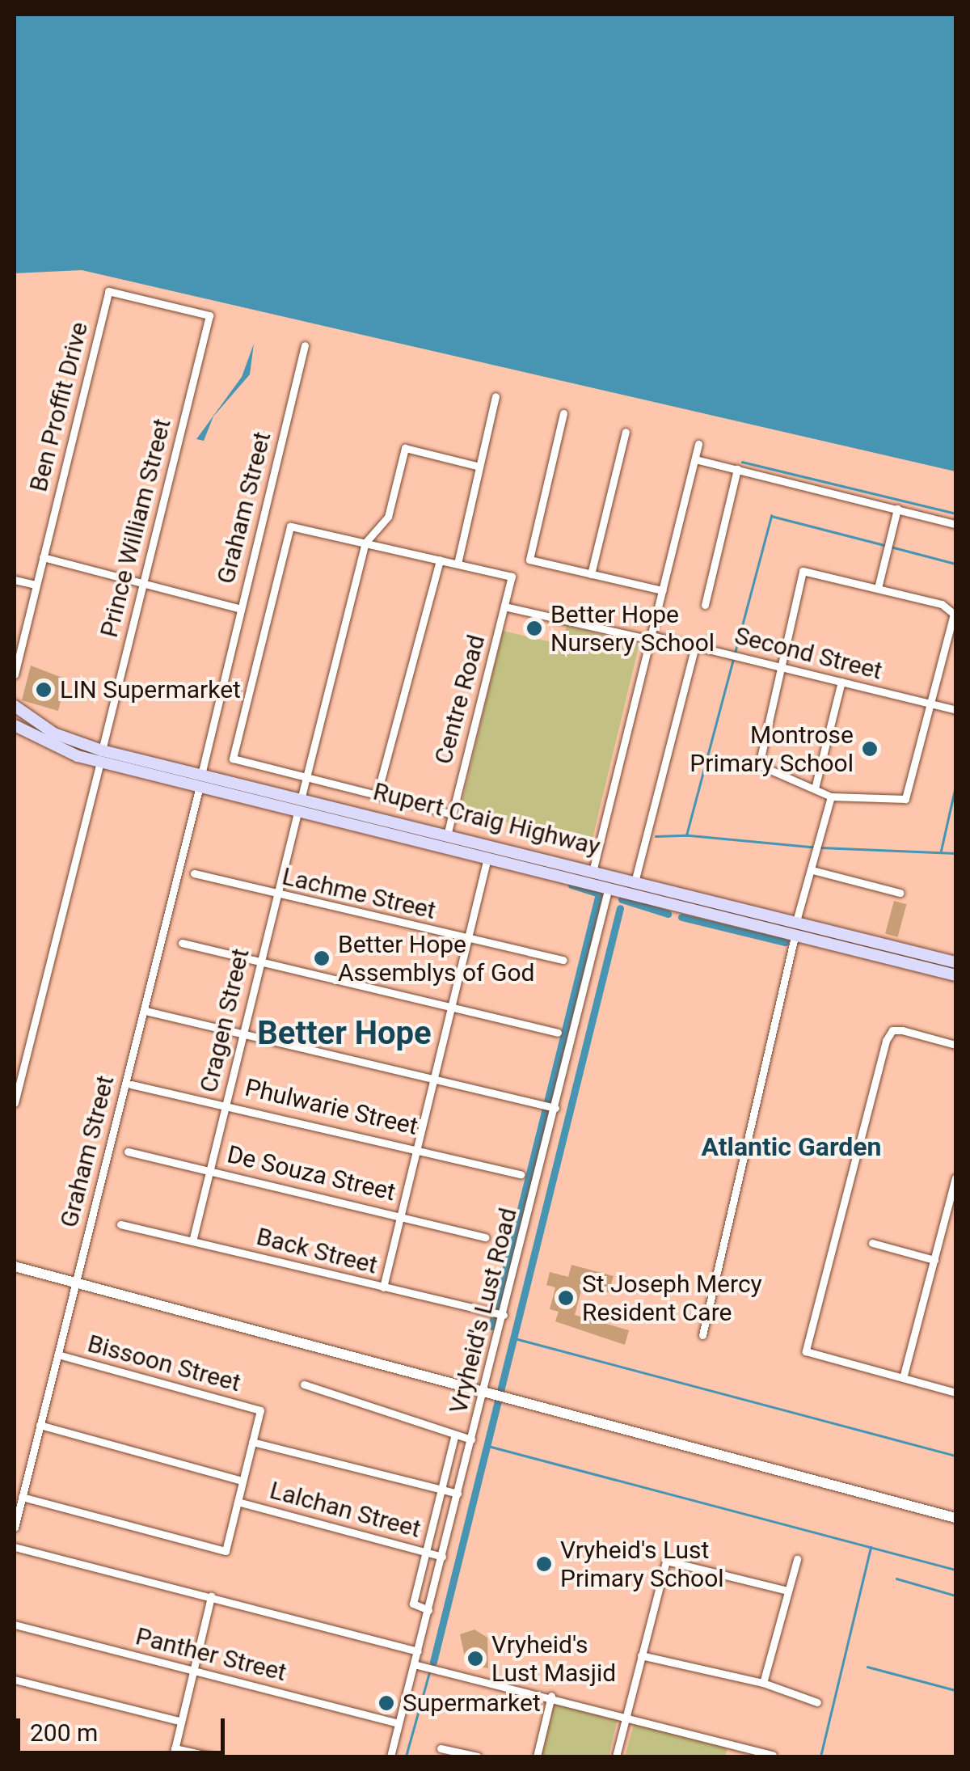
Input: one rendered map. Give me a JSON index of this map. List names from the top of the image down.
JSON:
{
  "streets": {
    "main road": ["Rupert Craig Highway"],
    "street": [
      "Ben Proffit Drive",
      "Graham Street",
      "Prince William Street",
      "Second Street",
      "Centre Road",
      "Lachme Street",
      "Cragen Street",
      "Phulwarie Street",
      "De Souza Street",
      "Back Street",
      "Vryheid's Lust Road",
      "Bissoon Street",
      "Lalchan Street",
      "Panther Street"
    ]
  },
  "crossings": [
    ["Ben Proffit Drive", "Prince William Street"],
    ["Graham Street", "Rupert Craig Highway"],
    ["Graham Street", "Bissoon Street"],
    ["Prince William Street", "Rupert Craig Highway"],
    ["Second Street", "Centre Road"],
    ["Centre Road", "Rupert Craig Highway"],
    ["Rupert Craig Highway", "Cragen Street"],
    ["Rupert Craig Highway", "Vryheid's Lust Road"],
    ["Lachme Street", "Cragen Street"],
    ["Cragen Street", "Phulwarie Street"],
    ["Cragen Street", "De Souza Street"],
    ["Cragen Street", "Back Street"],
    ["Back Street", "Vryheid's Lust Road"],
    ["Vryheid's Lust Road", "Lalchan Street"],
    ["Vryheid's Lust Road", "Panther Street"]
  ],
  "districts": ["Better Hope", "Atlantic Garden"],
  "places": [
    "Better Hope Nursery School",
    "LIN Supermarket",
    "Montrose Primary School",
    "Better Hope Assemblys of God",
    "St Joseph Mercy Resident Care",
    "Vryheid's Lust Primary School",
    "Vryheid's Lust Masjid",
    "Supermarket"
  ],
  "scale_bar": "200 m"
}
